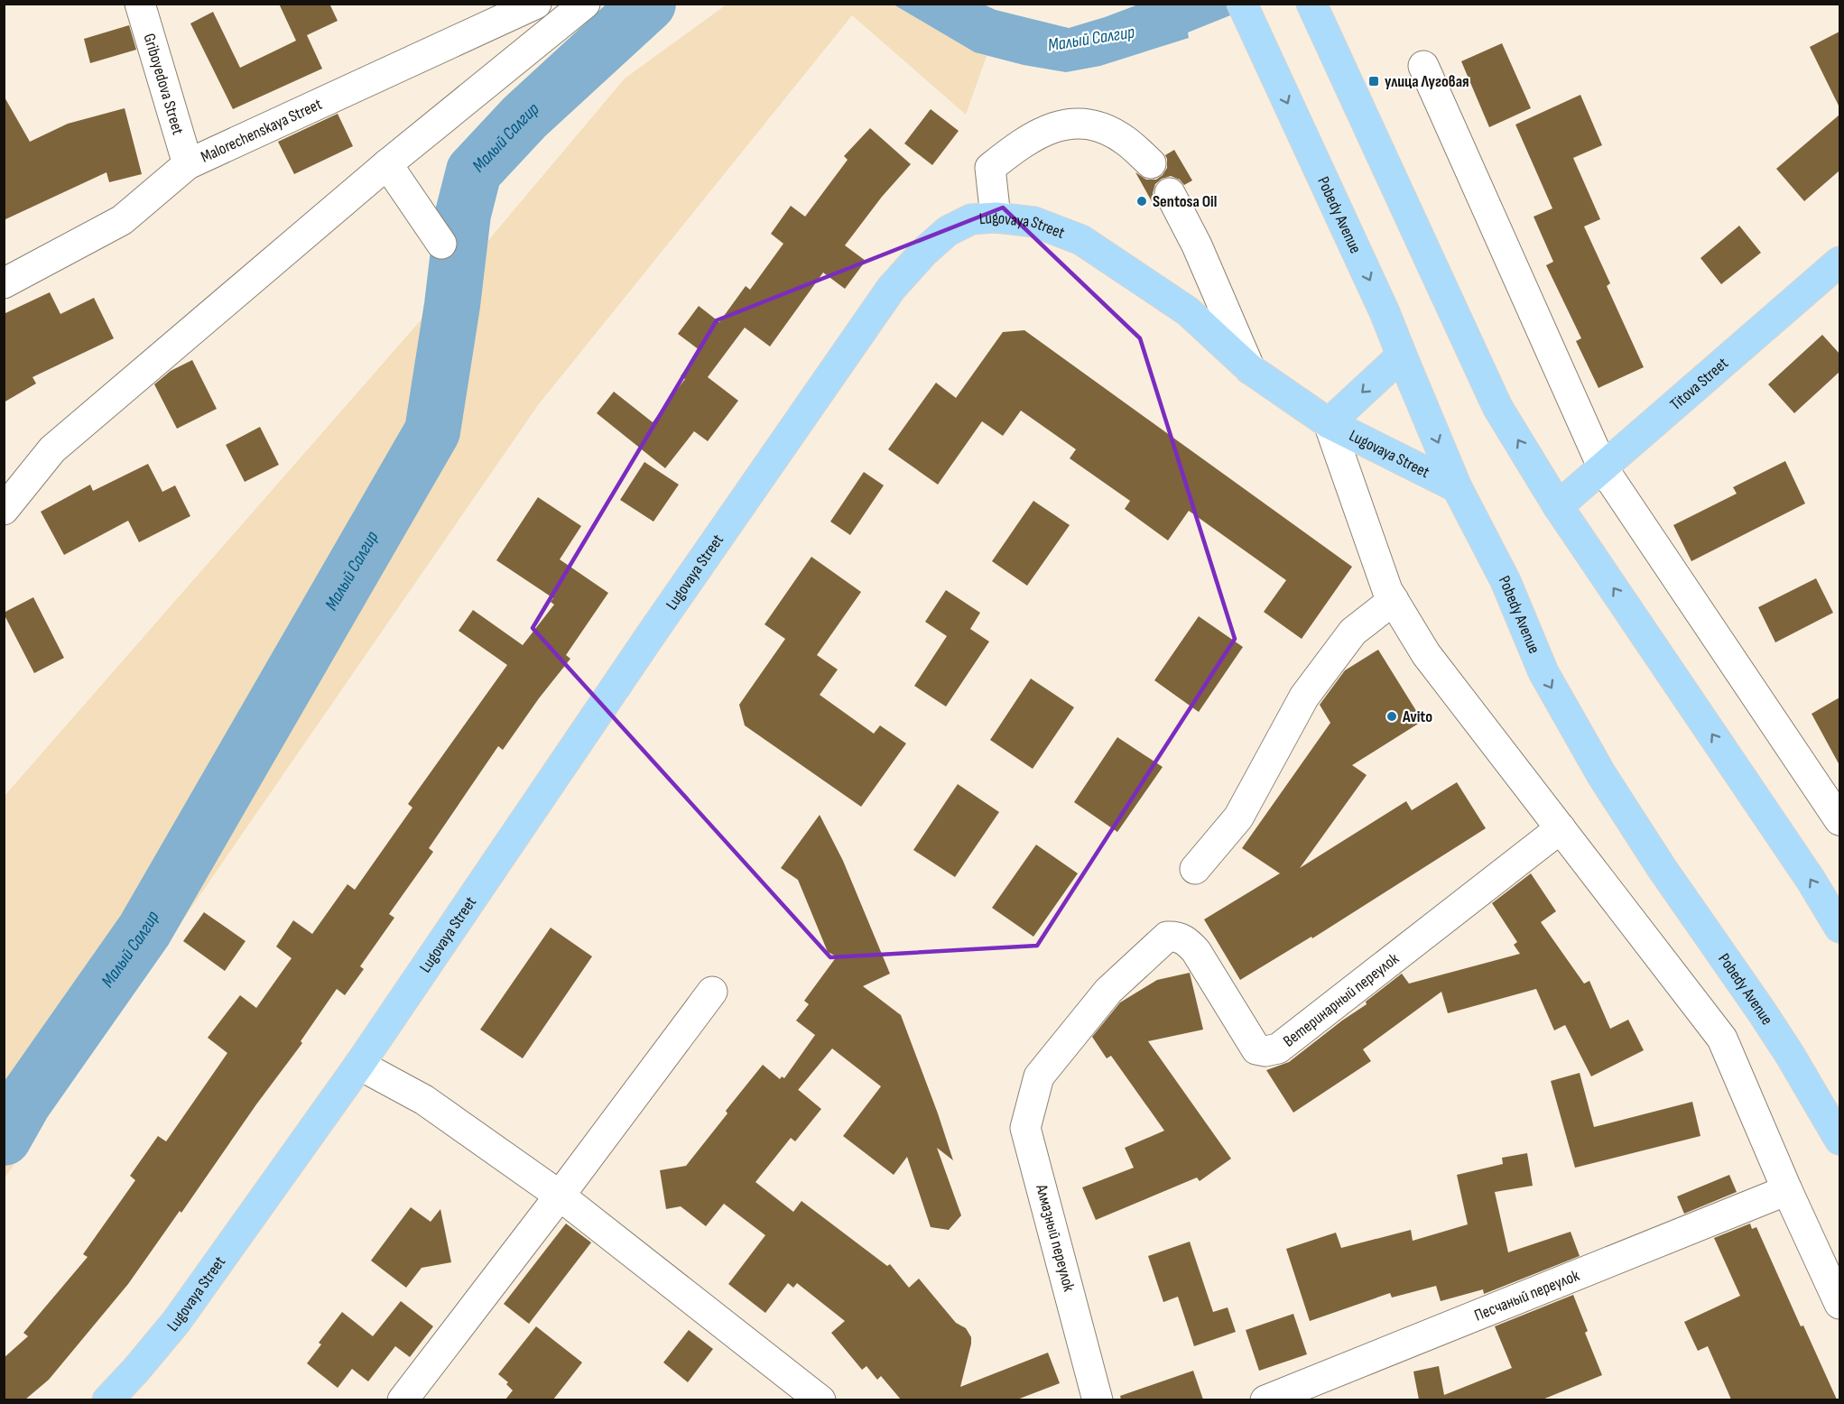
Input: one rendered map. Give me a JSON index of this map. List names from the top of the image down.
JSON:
{
  "streets": {
    "main road": ["Pobedy Avenue", "Lugovaya Street", "Titova Street"],
    "street": [
      "Griboyedova Street",
      "Malorechenskaya Street",
      "Ветеринарный переулок",
      "Алмазный переулок",
      "Песчаный переулок"
    ]
  },
  "crossings": [
    ["Griboyedova Street", "Malorechenskaya Street"],
    ["Pobedy Avenue", "Lugovaya Street"],
    ["Ветеринарный переулок", "Алмазный переулок"]
  ],
  "water": ["Малый Салгир"],
  "places": {
    "transit": ["улица Луговая"],
    "other": ["Sentosa Oil", "Avito"]
  }
}
